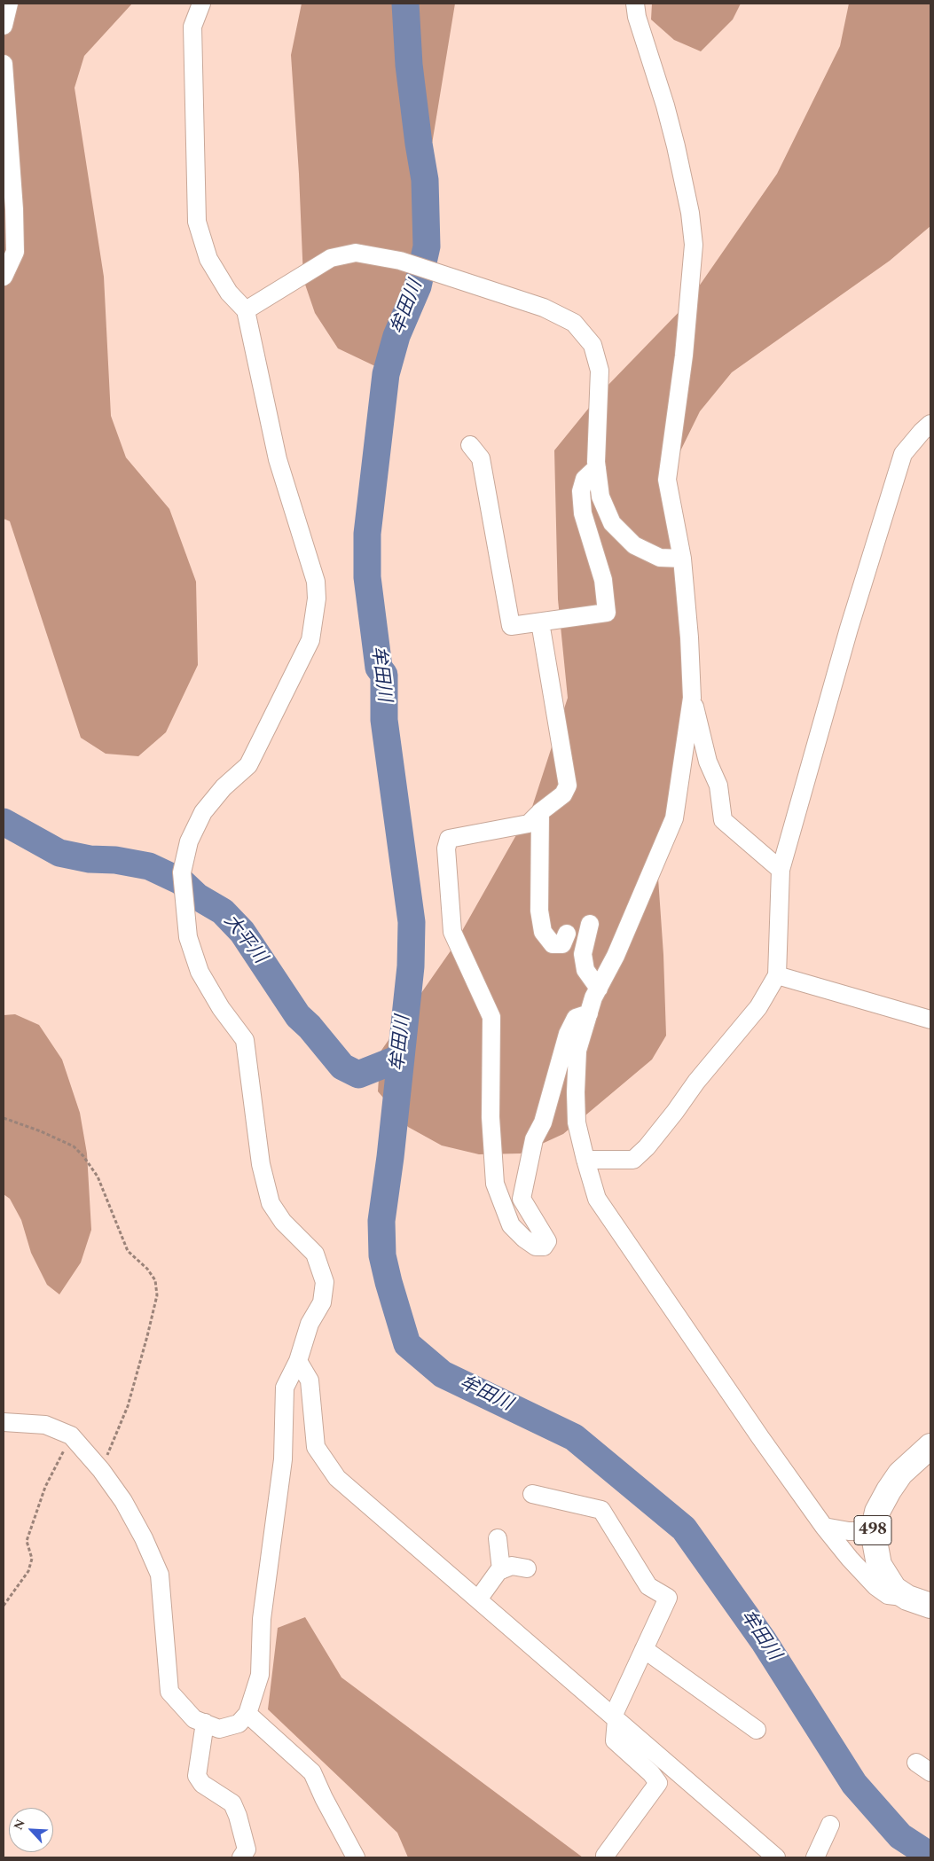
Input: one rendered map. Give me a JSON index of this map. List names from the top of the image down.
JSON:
{
  "streets": {
    "highway": ["498"]
  },
  "water": ["牟田川", "大平川"],
  "north": "top left"
}
